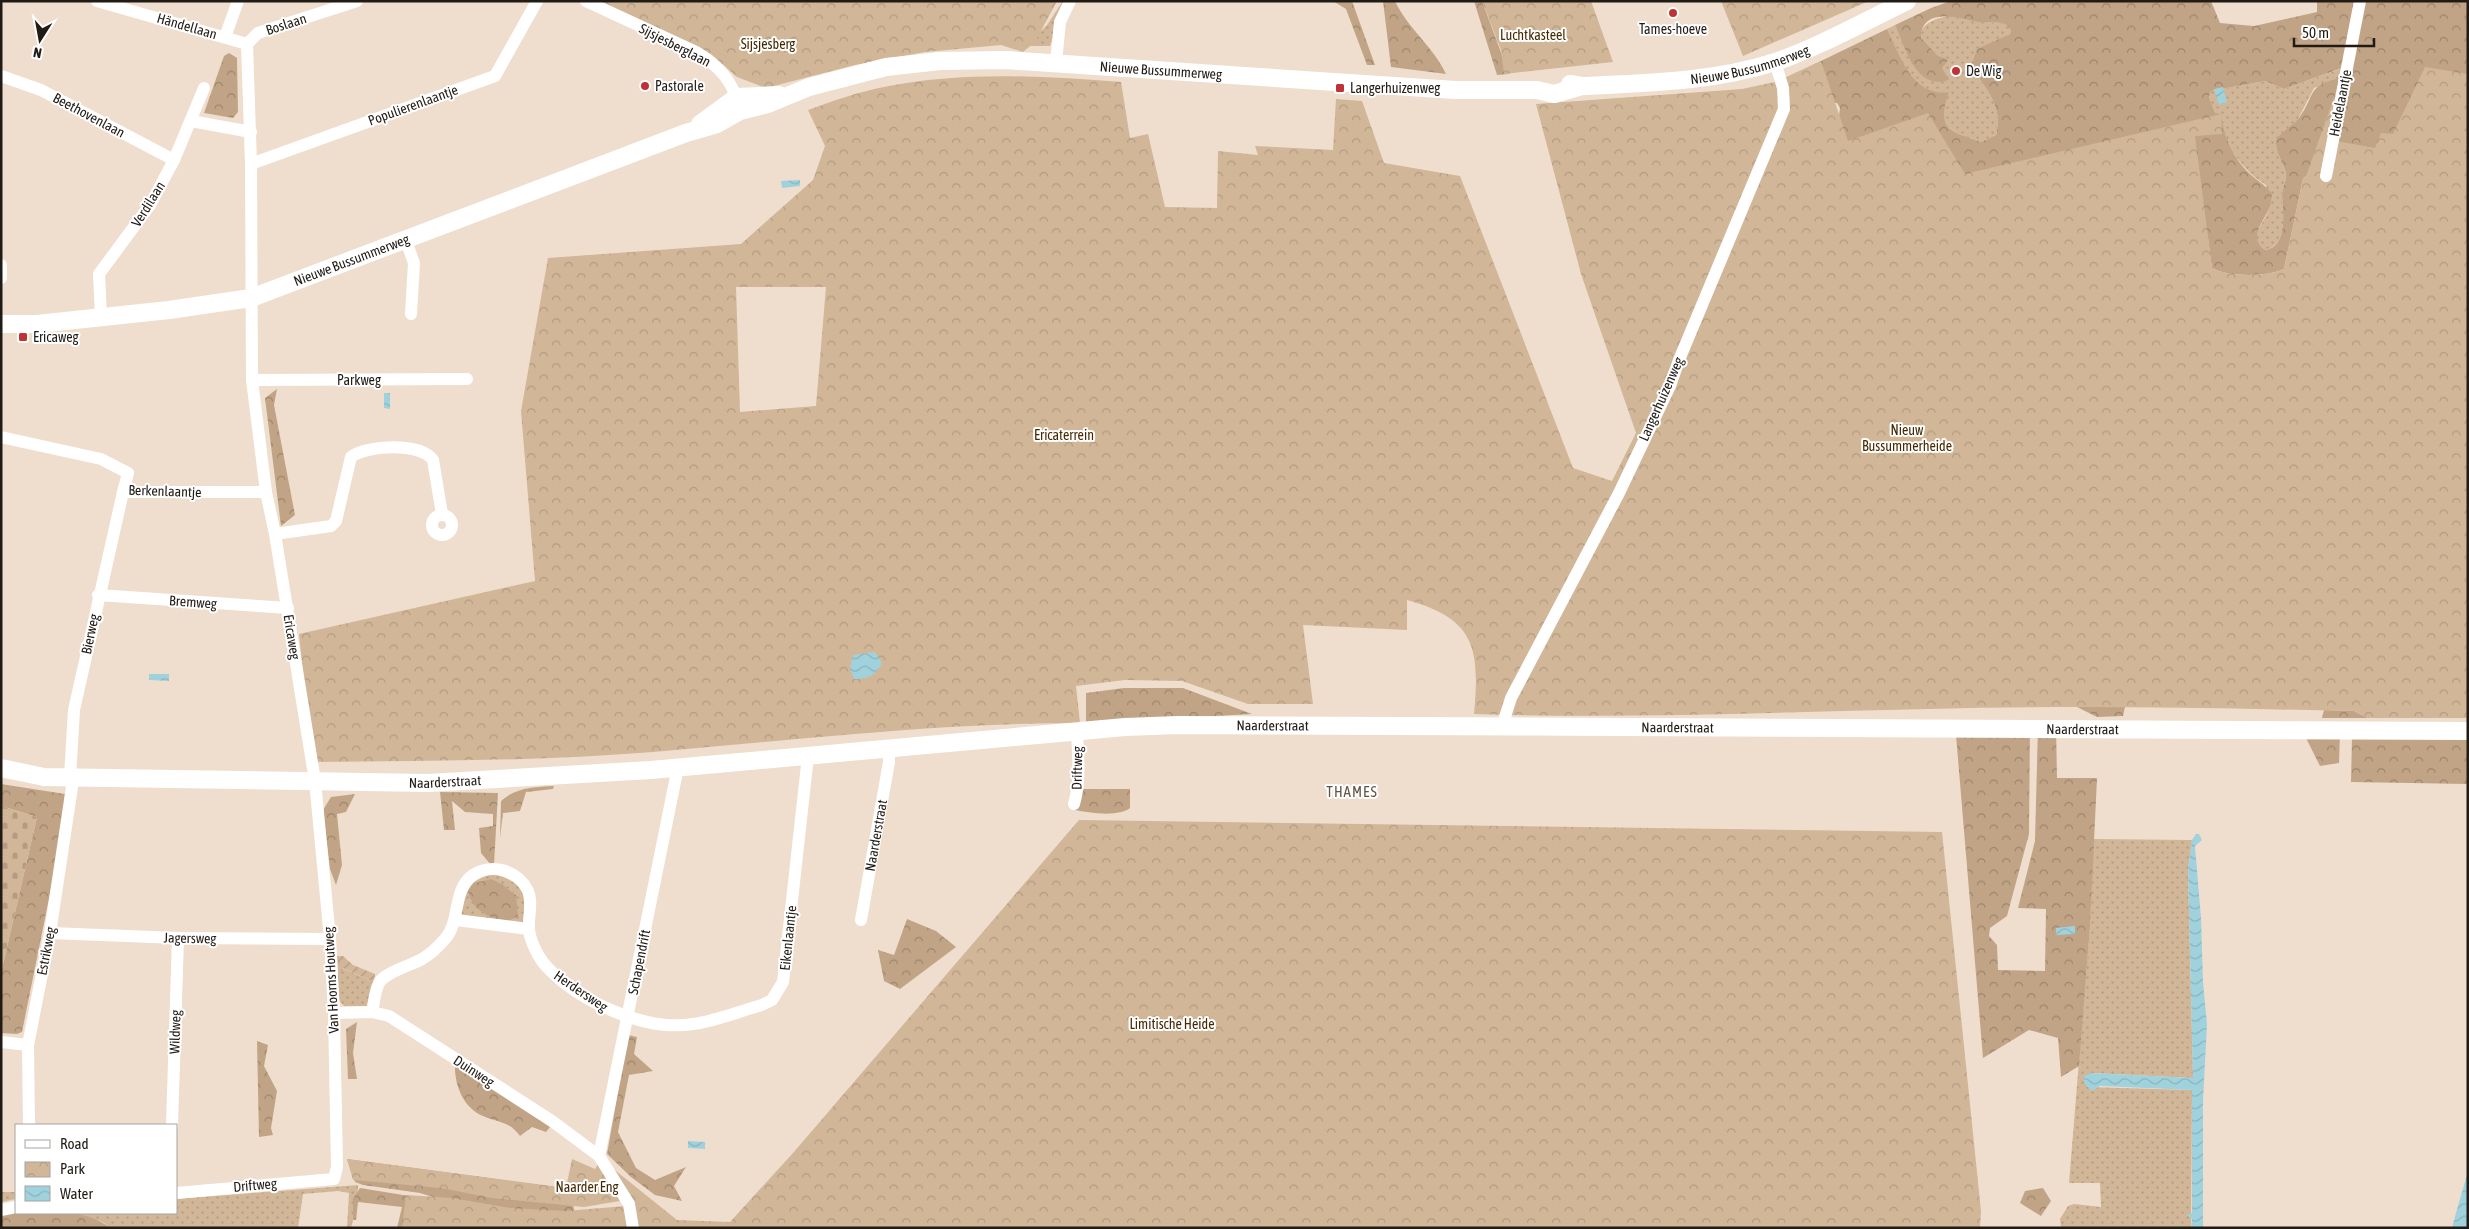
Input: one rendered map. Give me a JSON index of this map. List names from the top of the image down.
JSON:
{
  "streets": {
    "street": [
      "Boslaan",
      "Händellaan",
      "Sijsjesberglaan",
      "Nieuwe Bussummerweg",
      "Heidelaantje",
      "Populierenlaantje",
      "Beethovenlaan",
      "Verdilaan",
      "Parkweg",
      "Langerhuizenweg",
      "Berkenlaantje",
      "Bremweg",
      "Bierweg",
      "Ericaweg",
      "Naarderstraat",
      "Driftweg",
      "Jagersweg",
      "Eikenlaantje",
      "Estrikweg",
      "Schapendrift",
      "Van Hoorns Houtweg",
      "Herdersweg",
      "Wildweg",
      "Duinweg"
    ]
  },
  "crossings": [
    ["Boslaan", "Händellaan"],
    ["Boslaan", "Ericaweg"],
    ["Händellaan", "Ericaweg"],
    ["Sijsjesberglaan", "Nieuwe Bussummerweg"],
    ["Nieuwe Bussummerweg", "Verdilaan"],
    ["Nieuwe Bussummerweg", "Langerhuizenweg"],
    ["Nieuwe Bussummerweg", "Ericaweg"],
    ["Populierenlaantje", "Ericaweg"],
    ["Beethovenlaan", "Verdilaan"],
    ["Parkweg", "Ericaweg"],
    ["Langerhuizenweg", "Naarderstraat"],
    ["Berkenlaantje", "Bierweg"],
    ["Berkenlaantje", "Ericaweg"],
    ["Bremweg", "Bierweg"],
    ["Bremweg", "Ericaweg"],
    ["Bierweg", "Naarderstraat"],
    ["Bierweg", "Estrikweg"],
    ["Ericaweg", "Naarderstraat"],
    ["Ericaweg", "Van Hoorns Houtweg"],
    ["Naarderstraat", "Driftweg"],
    ["Naarderstraat", "Eikenlaantje"],
    ["Naarderstraat", "Estrikweg"],
    ["Naarderstraat", "Schapendrift"],
    ["Naarderstraat", "Van Hoorns Houtweg"],
    ["Driftweg", "Van Hoorns Houtweg"],
    ["Jagersweg", "Estrikweg"],
    ["Jagersweg", "Van Hoorns Houtweg"],
    ["Jagersweg", "Wildweg"],
    ["Eikenlaantje", "Schapendrift"],
    ["Eikenlaantje", "Herdersweg"],
    ["Schapendrift", "Herdersweg"],
    ["Schapendrift", "Duinweg"],
    ["Van Hoorns Houtweg", "Duinweg"],
    ["Herdersweg", "Duinweg"]
  ],
  "districts": ["THAMES"],
  "parks": [
    "Luchtkasteel",
    "Sijsjesberg",
    "Nieuw Bussummerheide",
    "Ericaterrein",
    "Limitische Heide",
    "Naarder Eng"
  ],
  "places": {
    "other": ["Tames-hoeve", "De Wig", "Pastorale"],
    "transit": ["Langerhuizenweg", "Ericaweg"]
  },
  "legend": ["Road", "Park", "Water"],
  "scale_bar": "50 m",
  "north": "bottom"
}
